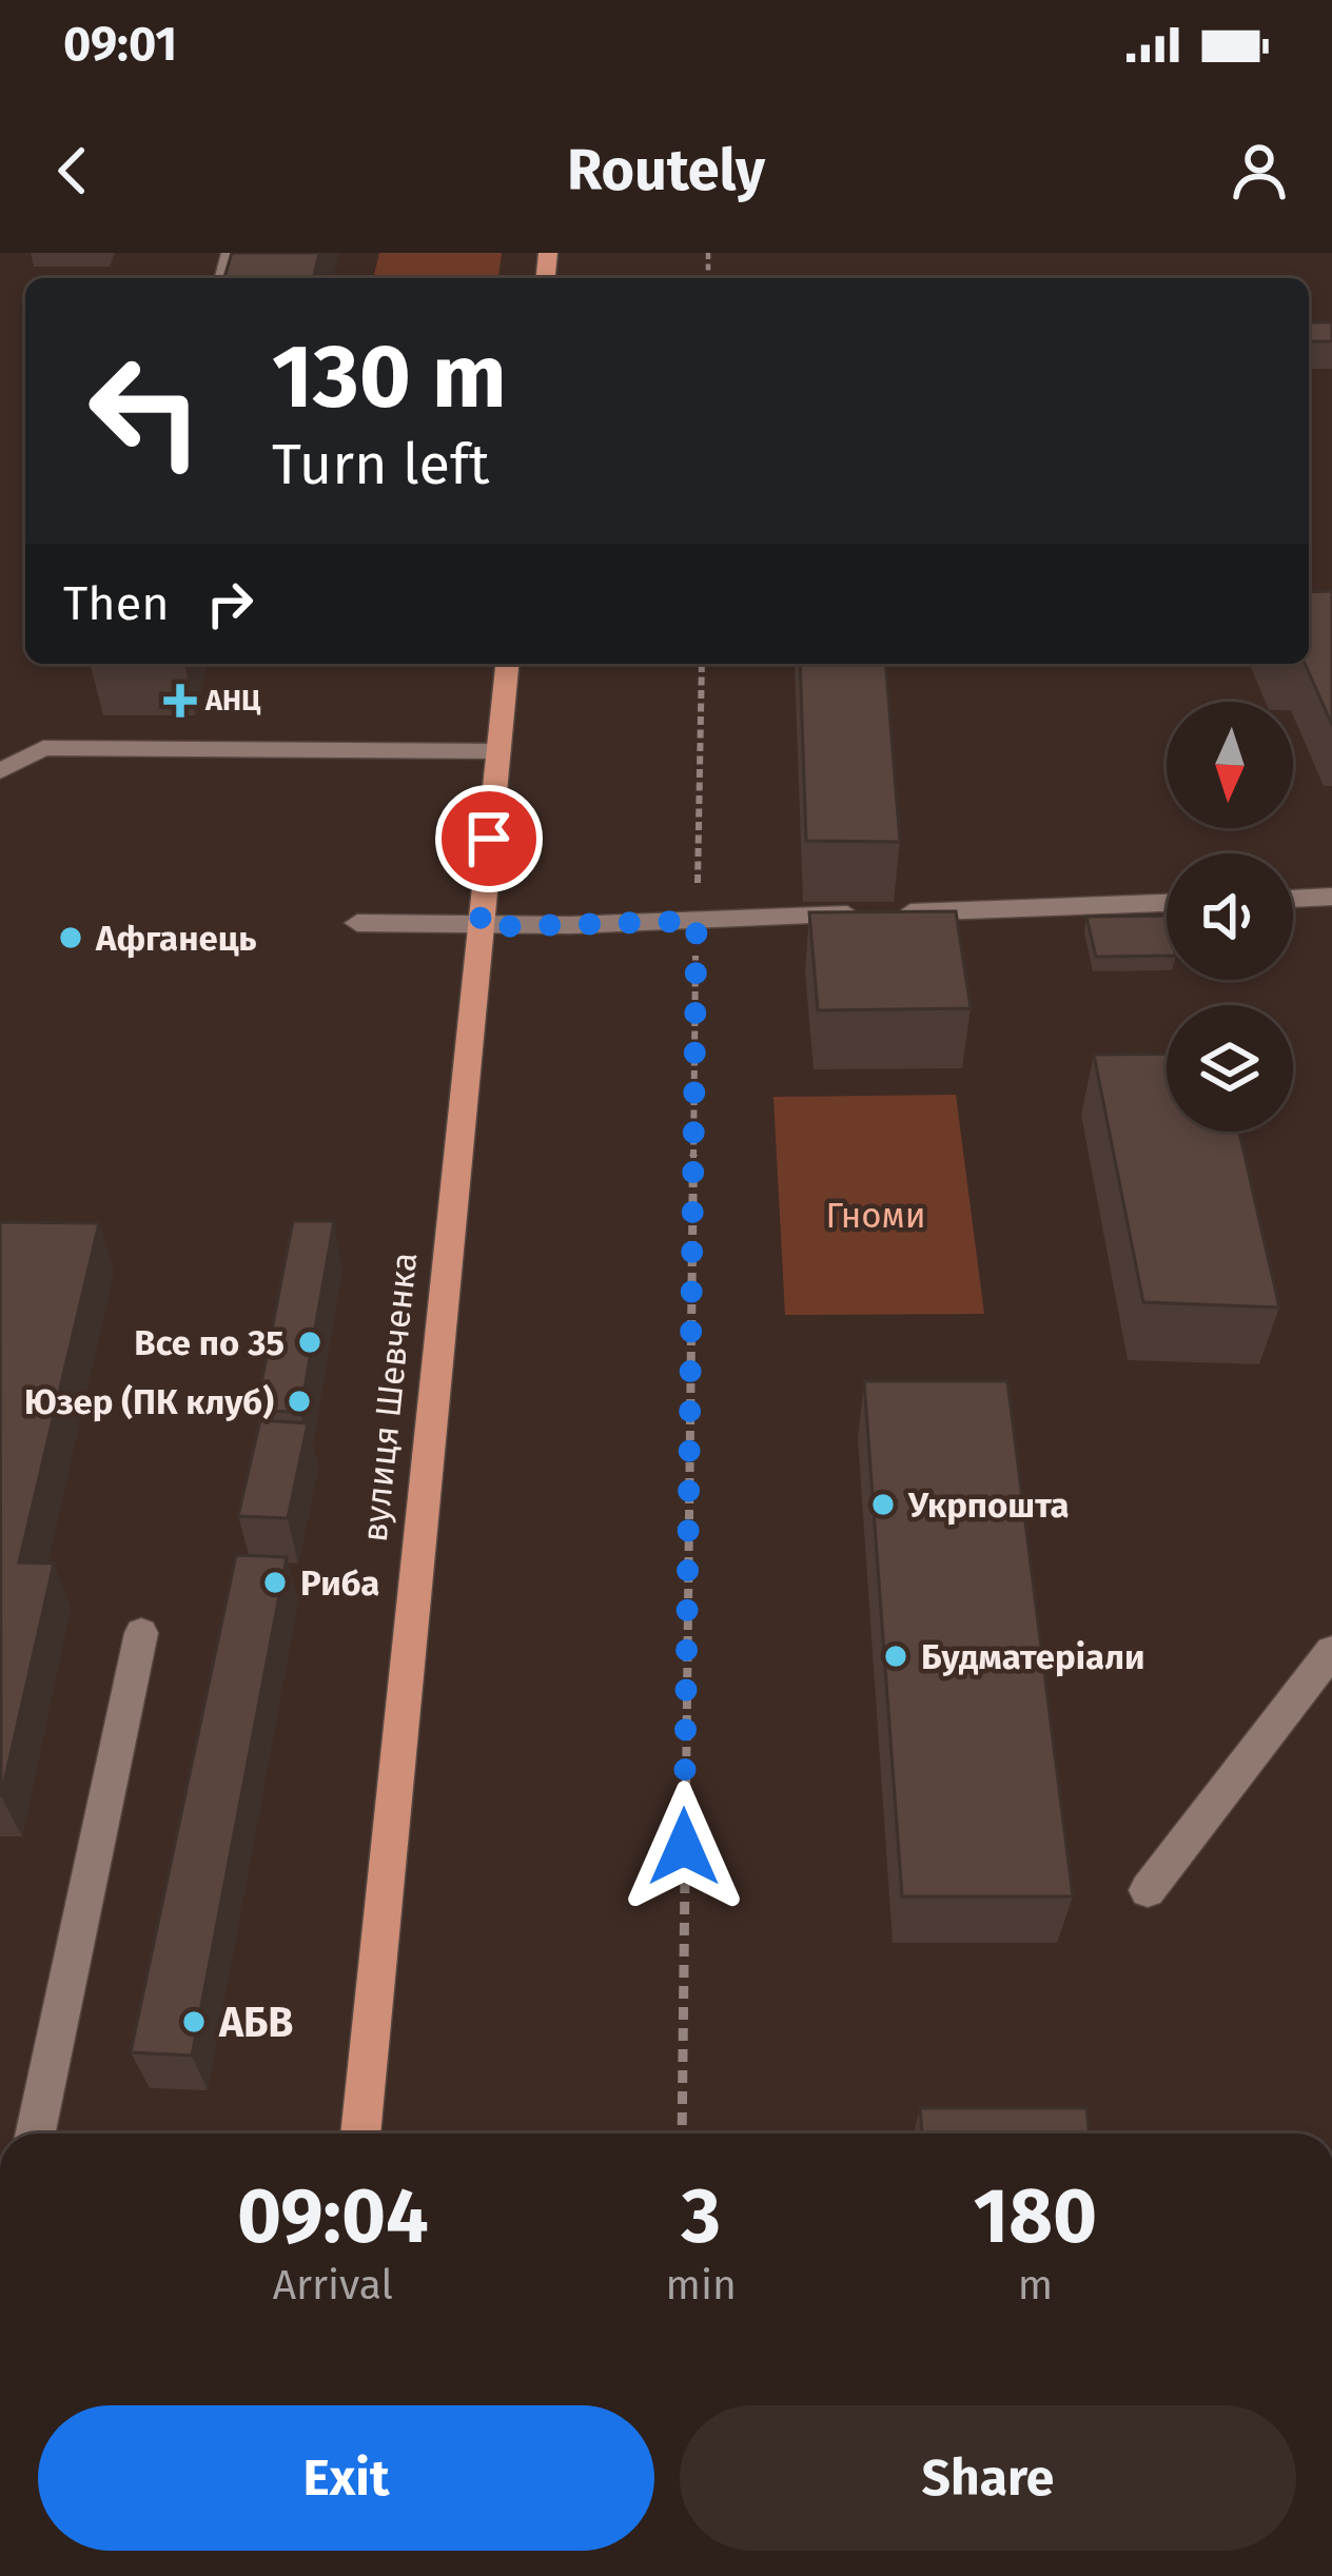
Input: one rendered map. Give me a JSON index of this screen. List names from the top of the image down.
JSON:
{
  "streets": {
    "main road": ["вулиця Шевченка"]
  },
  "parks": ["Гноми"],
  "places": {
    "health": ["АНЦ"],
    "other": [
      "Афганець",
      "Все по 35",
      "Юзер (ПК клуб)",
      "Укрпошта",
      "Риба",
      "Будматеріали",
      "АБВ"
    ]
  },
  "north": "bottom",
  "page": {
    "status": "09:01",
    "header": "Routely",
    "turn": ["130 m", "Turn left"],
    "then": "Then",
    "eta": [
      "09:04",
      "Arrival",
      "3",
      "min",
      "180",
      "m"
    ],
    "buttons": ["Exit", "Share"]
  }
}
